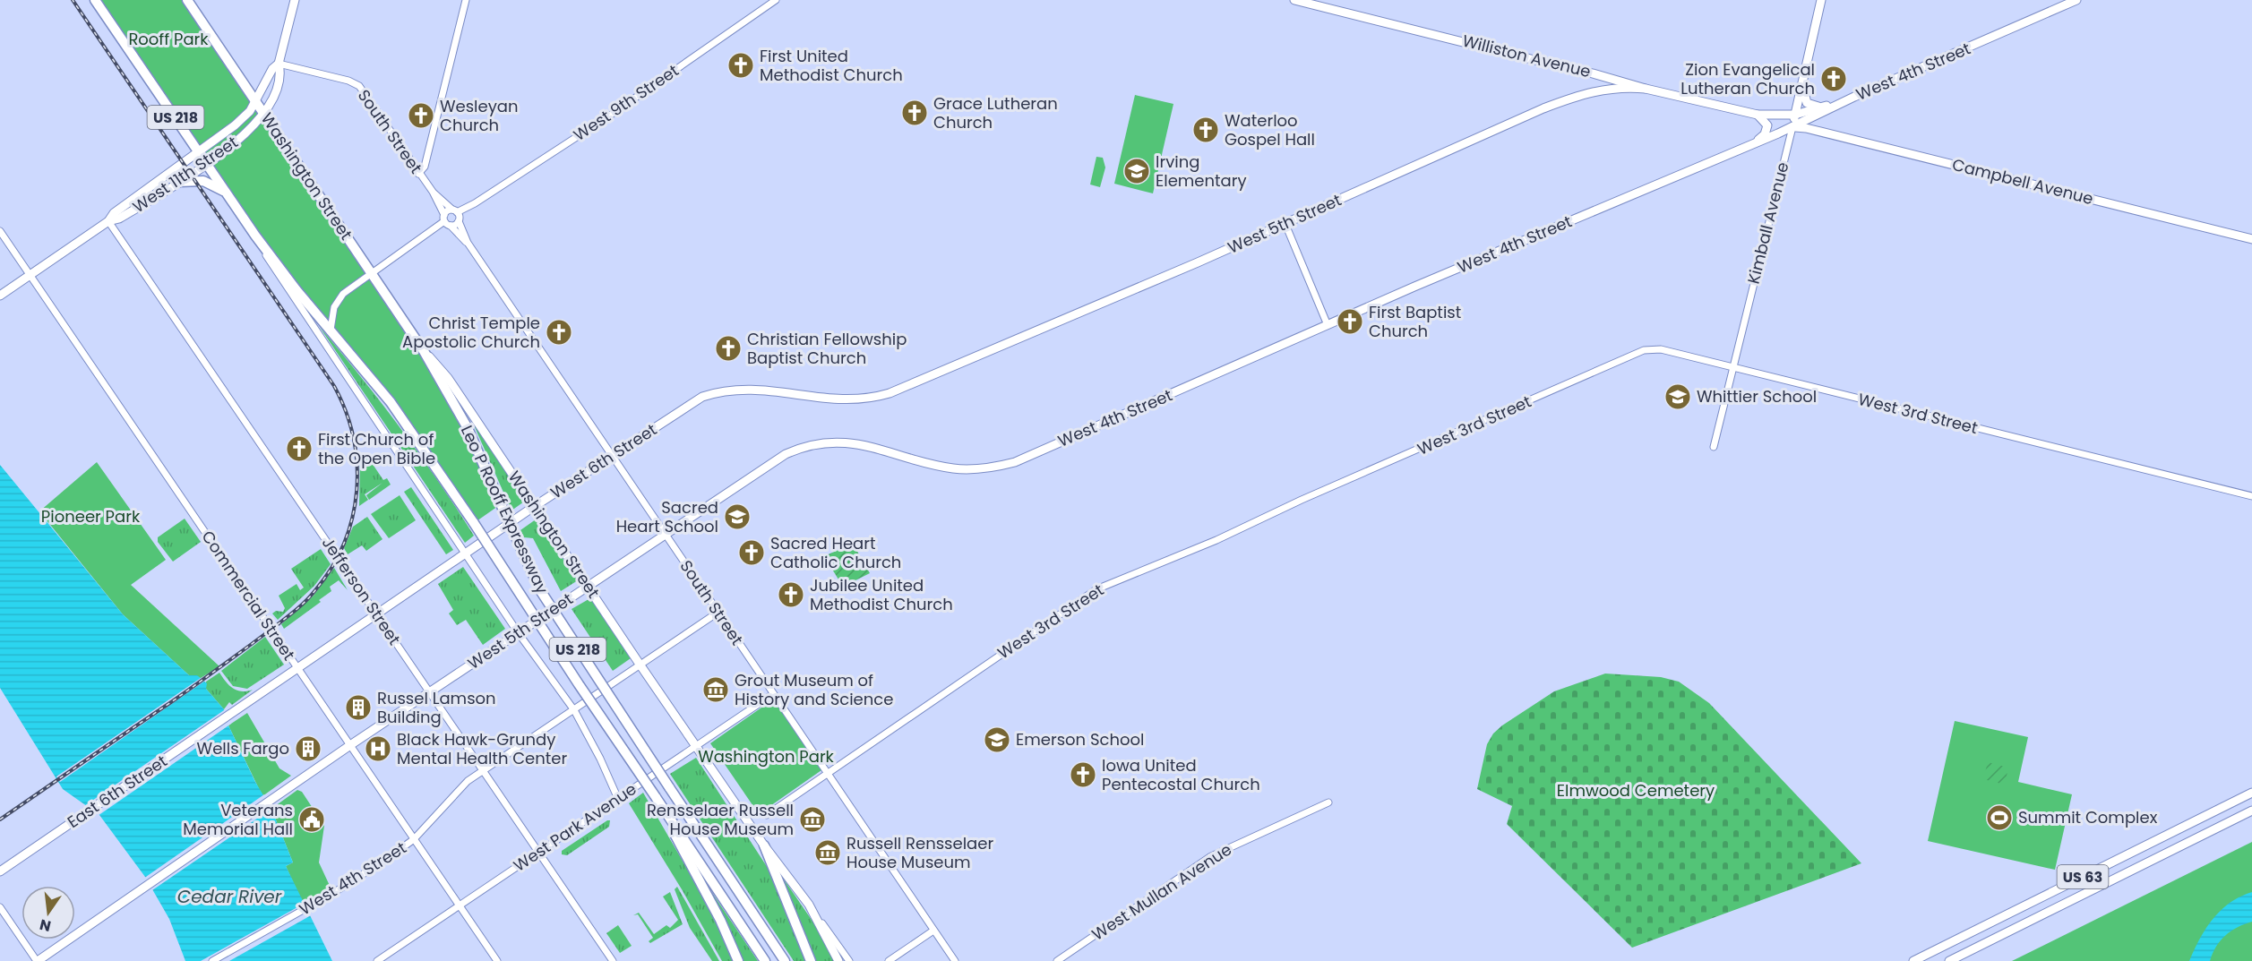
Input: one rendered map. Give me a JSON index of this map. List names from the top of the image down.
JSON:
{
  "streets": {
    "highway": ["US 218", "Washington Street", "Leo P Rooff Expressway"],
    "main road": [
      "Williston Avenue",
      "West 4th Street",
      "West 11th Street",
      "Campbell Avenue",
      "Kimball Avenue",
      "West 5th Street",
      "West 6th Street",
      "East 6th Street",
      "US 63"
    ],
    "street": [
      "West 9th Street",
      "South Street",
      "West 3rd Street",
      "Jefferson Street",
      "Commercial Street",
      "West Park Avenue",
      "West Mullan Avenue"
    ]
  },
  "crossings": [
    ["Williston Avenue", "West 4th Street"],
    ["Williston Avenue", "Kimball Avenue"],
    ["Williston Avenue", "West 5th Street"],
    ["West 4th Street", "South Street"],
    ["West 4th Street", "Washington Street"],
    ["West 4th Street", "Campbell Avenue"],
    ["West 4th Street", "Kimball Avenue"],
    ["West 4th Street", "West 5th Street"],
    ["West 4th Street", "Jefferson Street"],
    ["West 4th Street", "Commercial Street"],
    ["West 9th Street", "South Street"],
    ["US 218", "West 11th Street"],
    ["US 218", "Leo P Rooff Expressway"],
    ["South Street", "West 11th Street"],
    ["South Street", "West 5th Street"],
    ["South Street", "West 3rd Street"],
    ["South Street", "West 6th Street"],
    ["South Street", "West Park Avenue"],
    ["West 11th Street", "Washington Street"],
    ["West 11th Street", "Jefferson Street"],
    ["West 11th Street", "Commercial Street"],
    ["Washington Street", "West 5th Street"],
    ["Washington Street", "West 6th Street"],
    ["Washington Street", "Leo P Rooff Expressway"],
    ["Washington Street", "West Park Avenue"],
    ["Campbell Avenue", "Kimball Avenue"],
    ["Kimball Avenue", "West 3rd Street"],
    ["West 5th Street", "West 6th Street"],
    ["West 5th Street", "Jefferson Street"],
    ["West 5th Street", "Commercial Street"],
    ["West 6th Street", "Jefferson Street"],
    ["West 6th Street", "Commercial Street"],
    ["West 6th Street", "East 6th Street"],
    ["Jefferson Street", "West Park Avenue"],
    ["Commercial Street", "West Park Avenue"]
  ],
  "water": ["Cedar River"],
  "parks": [
    "Rooff Park",
    "Pioneer Park",
    "Washington Park",
    "Elmwood Cemetery"
  ],
  "places": {
    "church": [
      "First United Methodist Church",
      "Zion Evangelical Lutheran Church",
      "Grace Lutheran Church",
      "Wesleyan Church",
      "Waterloo Gospel Hall",
      "First Baptist Church",
      "Christ Temple Apostolic Church",
      "Christian Fellowship Baptist Church",
      "First Church of the Open Bible",
      "Sacred Heart Catholic Church",
      "Jubilee United Methodist Church",
      "Iowa United Pentecostal Church"
    ],
    "school or university": [
      "Irving Elementary",
      "Whittier School",
      "Sacred Heart School",
      "Emerson School"
    ],
    "museum": ["Grout Museum of History and Science", "Rensselaer Russell House Museum", "Russell Rensselaer House Museum"],
    "building": ["Russel Lamson Building", "Wells Fargo"],
    "hospital": ["Black Hawk-Grundy Mental Health Center"],
    "sports": ["Summit Complex"],
    "public building": ["Veterans Memorial Hall"]
  },
  "north": "bottom"
}
